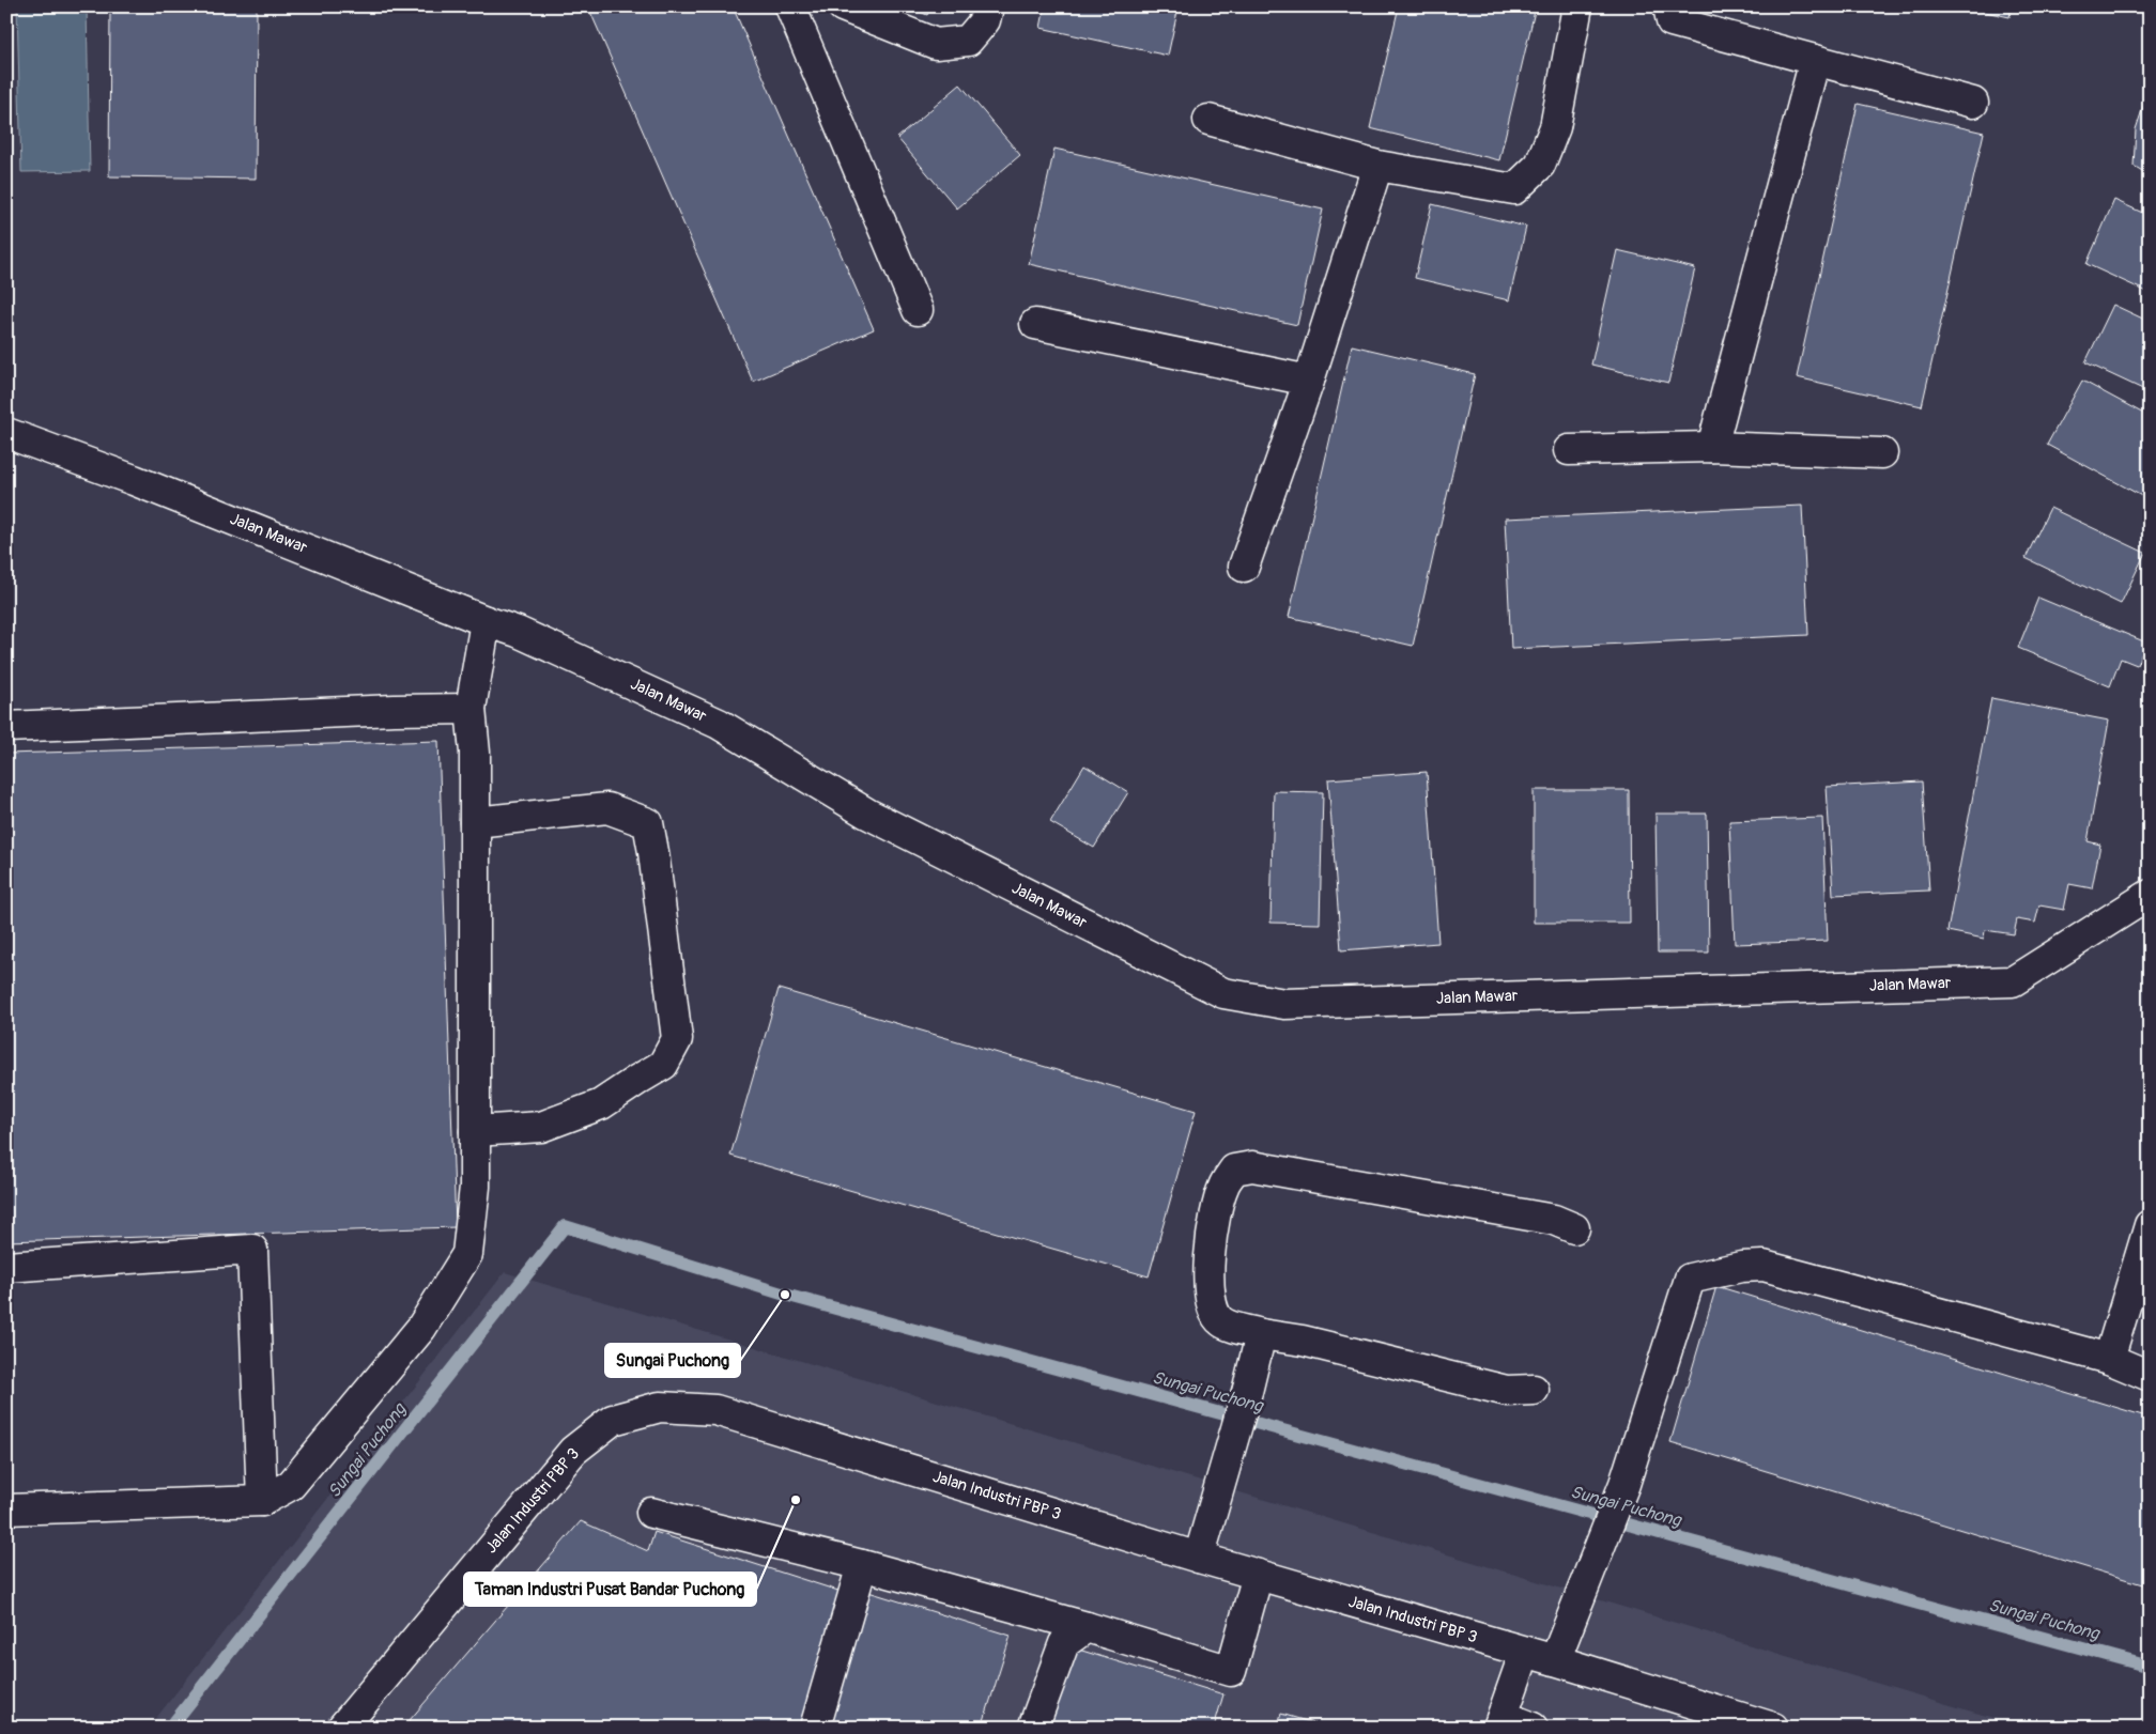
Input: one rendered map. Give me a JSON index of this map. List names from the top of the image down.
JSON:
{
  "streets": {
    "street": ["Jalan Mawar", "Jalan Industri PBP 3"]
  },
  "water": ["Sungai Puchong"],
  "places": ["Sungai Puchong", "Taman Industri Pusat Bandar Puchong"]
}
